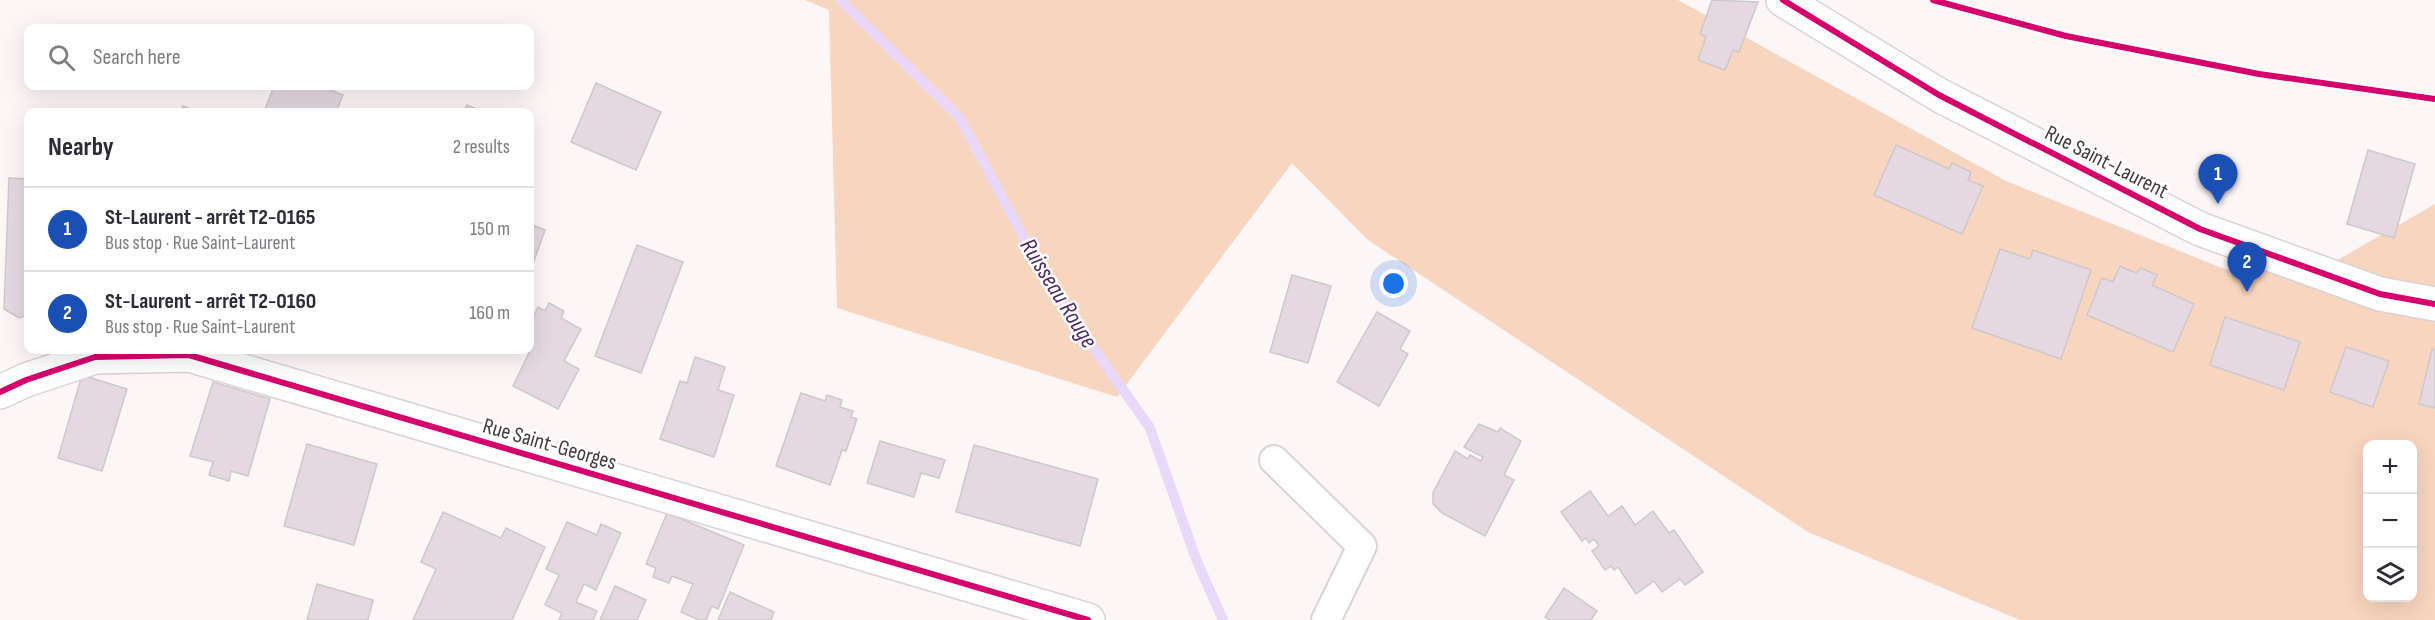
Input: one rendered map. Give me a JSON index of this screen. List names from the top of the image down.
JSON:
{
  "streets": {
    "street": ["Rue Saint-Laurent", "Rue Saint-Georges"]
  },
  "water": ["Ruisseau Rouge"],
  "page": {
    "search": "Search here",
    "heading": ["Nearby", "2 results"],
    "pins": ["1", "2"],
    "list": [
      {
        "mark": "1",
        "name": "St-Laurent - arrêt T2-0165",
        "note": "Bus stop · Rue Saint-Laurent",
        "value": "150 m"
      },
      {
        "mark": "2",
        "name": "St-Laurent - arrêt T2-0160",
        "note": "Bus stop · Rue Saint-Laurent",
        "value": "160 m"
      }
    ],
    "map_buttons": ["+", "−"]
  }
}
